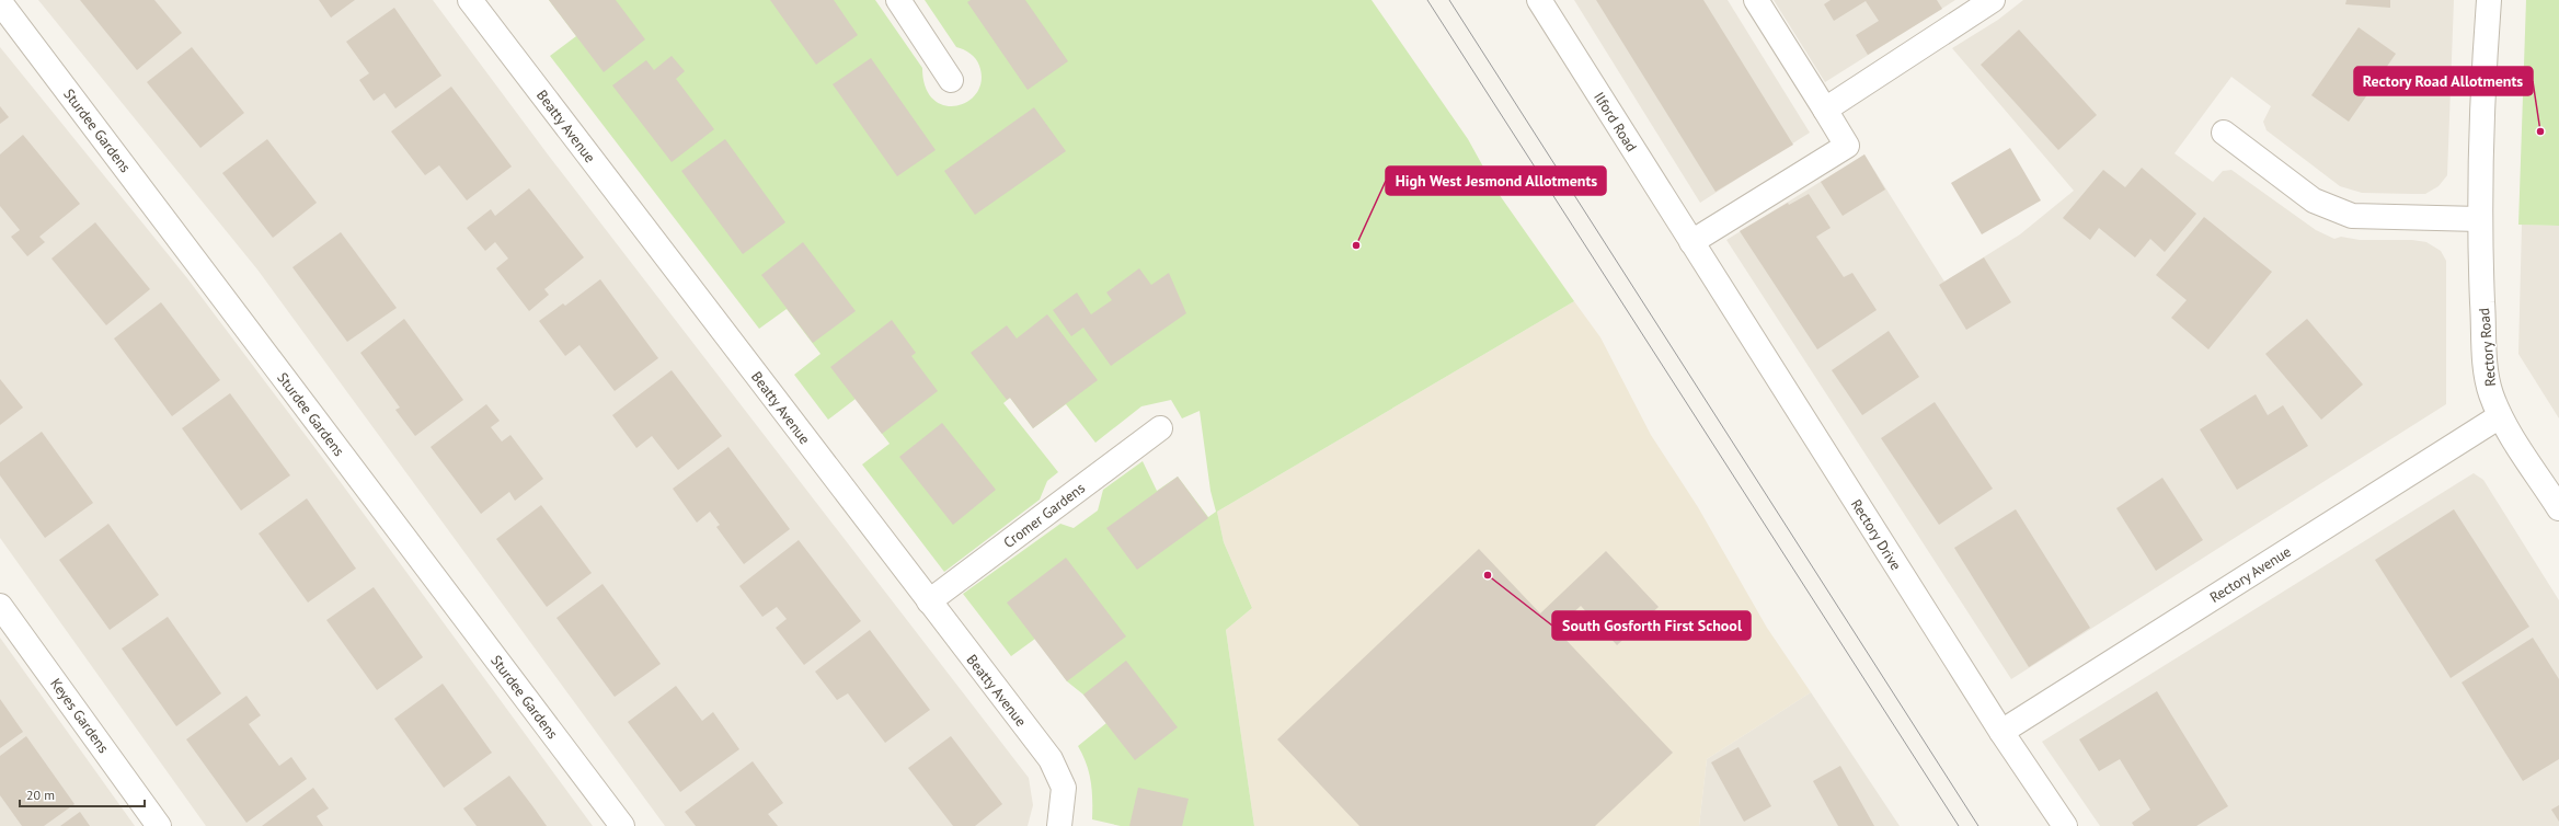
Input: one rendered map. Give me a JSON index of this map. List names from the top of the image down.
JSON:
{
  "streets": {
    "street": [
      "Ilford Road",
      "Beatty Avenue",
      "Sturdee Gardens",
      "Rectory Road",
      "Cromer Gardens",
      "Rectory Drive",
      "Rectory Avenue",
      "Keyes Gardens"
    ]
  },
  "crossings": [
    ["Ilford Road", "Rectory Drive"],
    ["Beatty Avenue", "Cromer Gardens"],
    ["Rectory Road", "Rectory Avenue"],
    ["Rectory Drive", "Rectory Avenue"]
  ],
  "places": ["Rectory Road Allotments", "High West Jesmond Allotments", "South Gosforth First School"],
  "scale_bar": "20 m"
}
